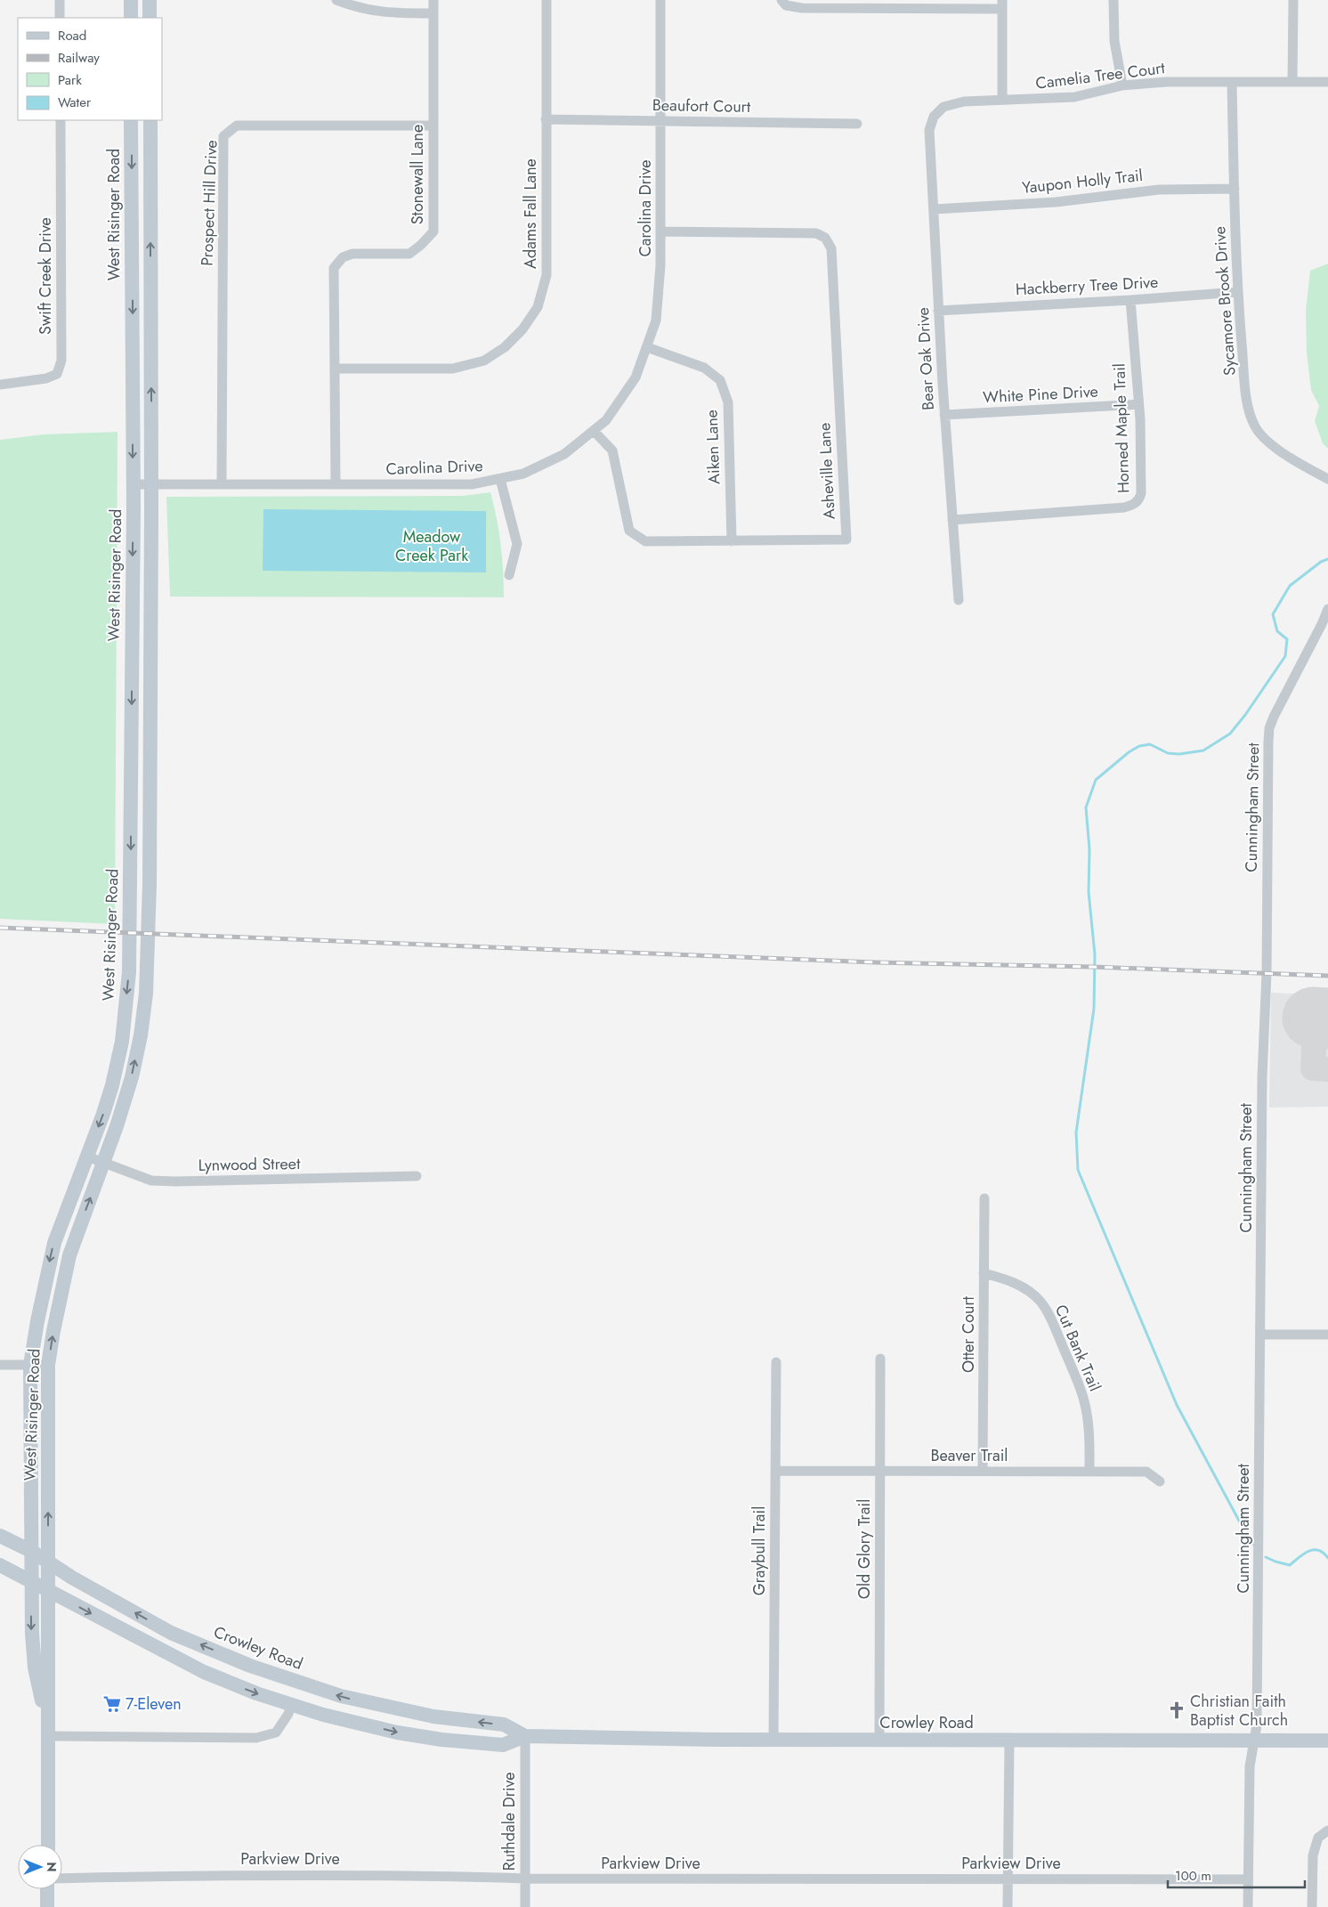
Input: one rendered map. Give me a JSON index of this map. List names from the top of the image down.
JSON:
{
  "streets": {
    "main road": ["West Risinger Road", "Crowley Road"],
    "street": [
      "Camelia Tree Court",
      "Beaufort Court",
      "Stonewall Lane",
      "Yaupon Holly Trail",
      "Prospect Hill Drive",
      "Carolina Drive",
      "Adams Fall Lane",
      "Swift Creek Drive",
      "Hackberry Tree Drive",
      "Sycamore Brook Drive",
      "Bear Oak Drive",
      "White Pine Drive",
      "Horned Maple Trail",
      "Aiken Lane",
      "Asheville Lane",
      "Cunningham Street",
      "Lynwood Street",
      "Otter Court",
      "Cut Bank Trail",
      "Beaver Trail",
      "Old Glory Trail",
      "Graybull Trail",
      "Ruthdale Drive",
      "Parkview Drive"
    ]
  },
  "crossings": [
    ["Camelia Tree Court", "Sycamore Brook Drive"],
    ["Camelia Tree Court", "Bear Oak Drive"],
    ["Beaufort Court", "Carolina Drive"],
    ["Beaufort Court", "Adams Fall Lane"],
    ["Stonewall Lane", "Prospect Hill Drive"],
    ["Stonewall Lane", "Carolina Drive"],
    ["Stonewall Lane", "Adams Fall Lane"],
    ["Yaupon Holly Trail", "Sycamore Brook Drive"],
    ["Yaupon Holly Trail", "Bear Oak Drive"],
    ["Prospect Hill Drive", "Carolina Drive"],
    ["Carolina Drive", "West Risinger Road"],
    ["Carolina Drive", "Aiken Lane"],
    ["Carolina Drive", "Asheville Lane"],
    ["West Risinger Road", "Lynwood Street"],
    ["West Risinger Road", "Crowley Road"],
    ["Hackberry Tree Drive", "Sycamore Brook Drive"],
    ["Hackberry Tree Drive", "Bear Oak Drive"],
    ["Hackberry Tree Drive", "Horned Maple Trail"],
    ["Bear Oak Drive", "White Pine Drive"],
    ["Bear Oak Drive", "Horned Maple Trail"],
    ["White Pine Drive", "Horned Maple Trail"],
    ["Aiken Lane", "Asheville Lane"],
    ["Cunningham Street", "Crowley Road"],
    ["Cunningham Street", "Parkview Drive"],
    ["Otter Court", "Cut Bank Trail"],
    ["Otter Court", "Beaver Trail"],
    ["Cut Bank Trail", "Beaver Trail"],
    ["Beaver Trail", "Old Glory Trail"],
    ["Beaver Trail", "Graybull Trail"],
    ["Old Glory Trail", "Crowley Road"],
    ["Graybull Trail", "Crowley Road"],
    ["Crowley Road", "Ruthdale Drive"],
    ["Ruthdale Drive", "Parkview Drive"]
  ],
  "parks": ["Meadow Creek Park"],
  "places": {
    "supermarket": ["7-Eleven"],
    "church": ["Christian Faith Baptist Church"]
  },
  "legend": [
    "Road",
    "Railway",
    "Park",
    "Water"
  ],
  "scale_bar": "100 m",
  "north": "right"
}
